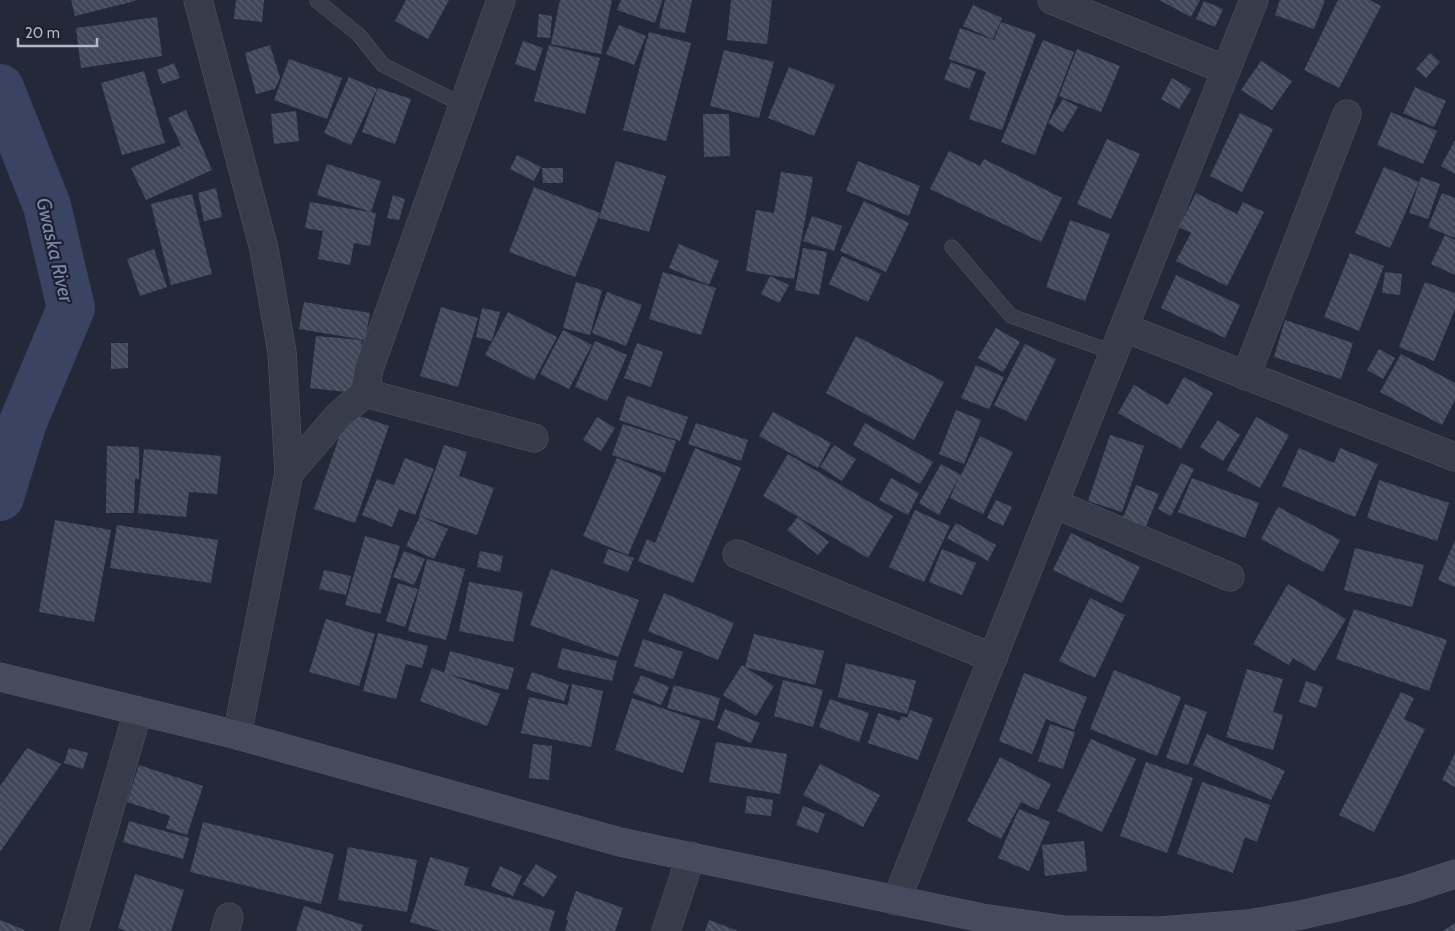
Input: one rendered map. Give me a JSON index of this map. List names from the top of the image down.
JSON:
{
  "water": ["Gwaska River"],
  "scale_bar": "20 m"
}
